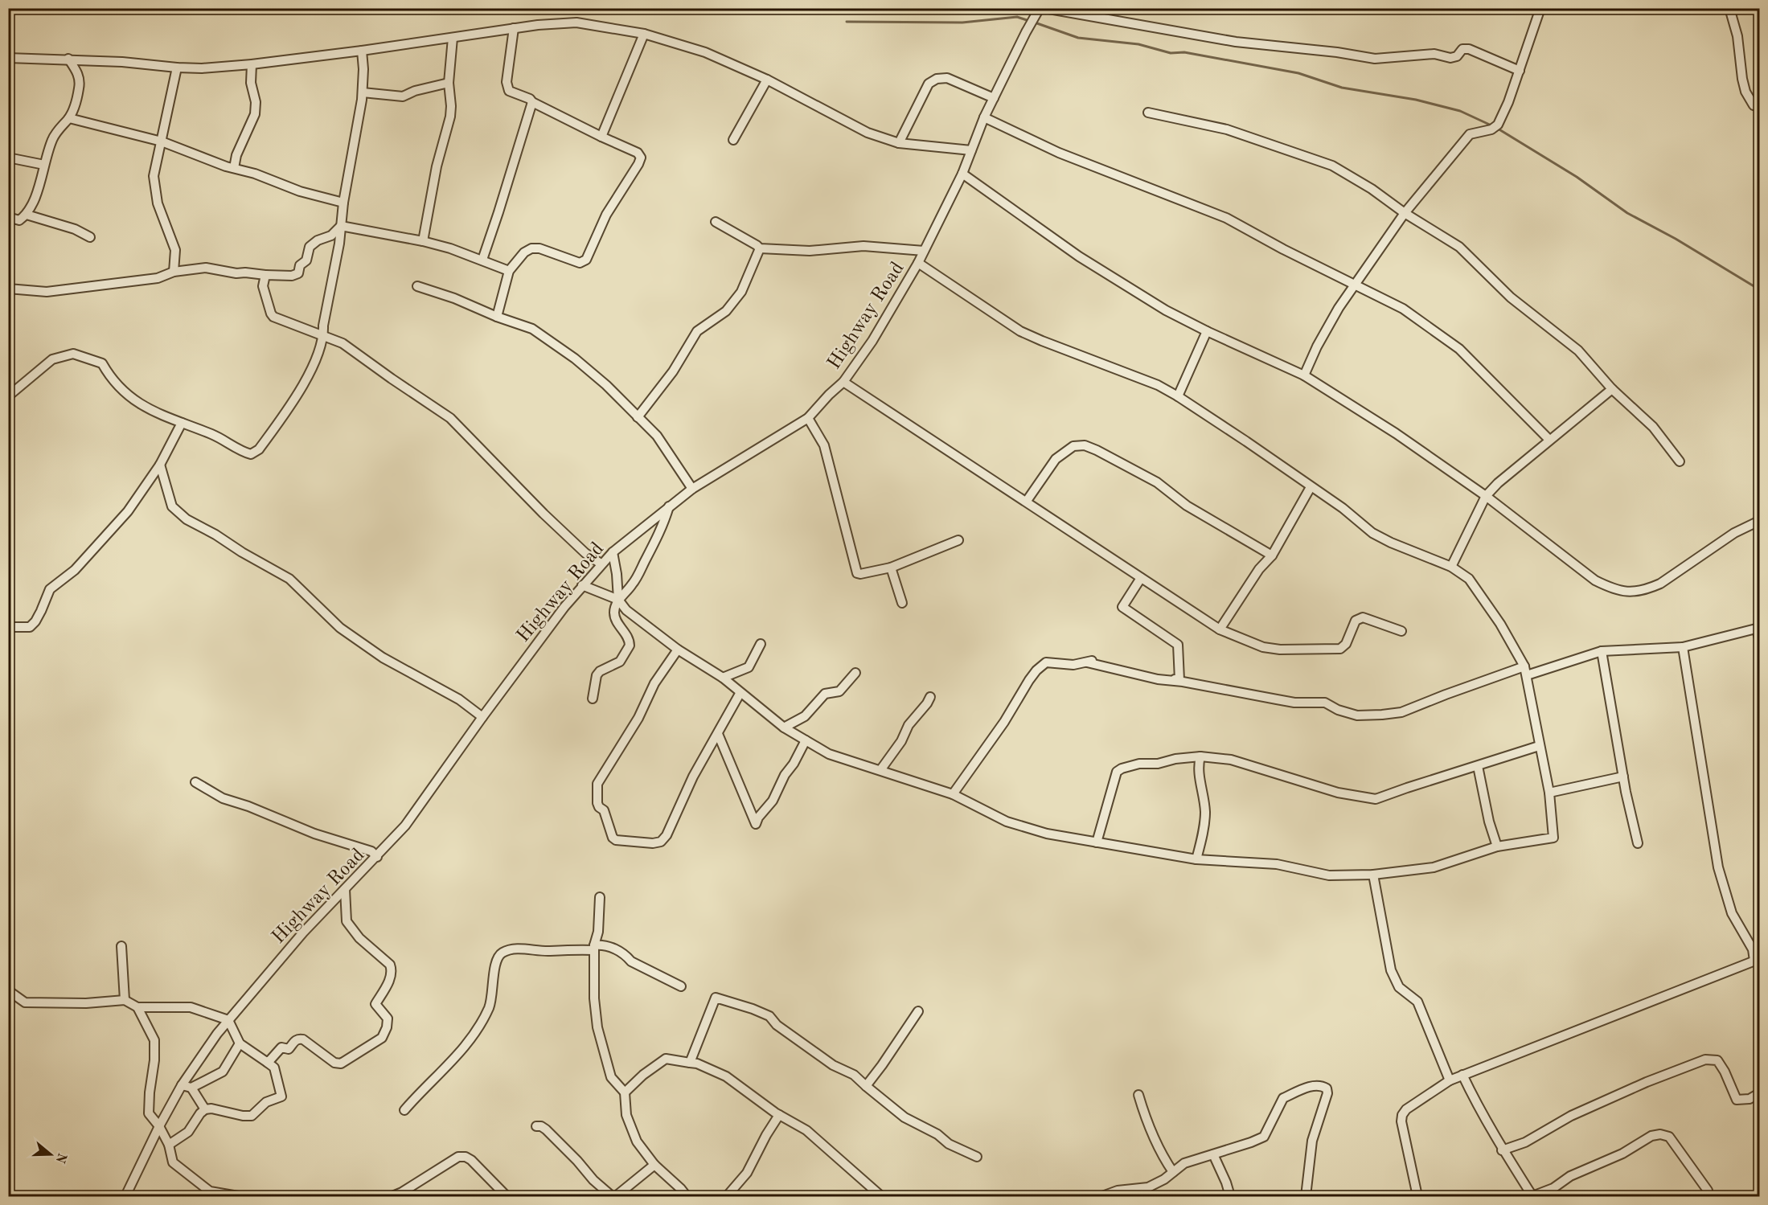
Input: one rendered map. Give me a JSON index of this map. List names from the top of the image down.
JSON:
{
  "streets": {
    "street": ["Highway Road"]
  },
  "north": "right"
}
